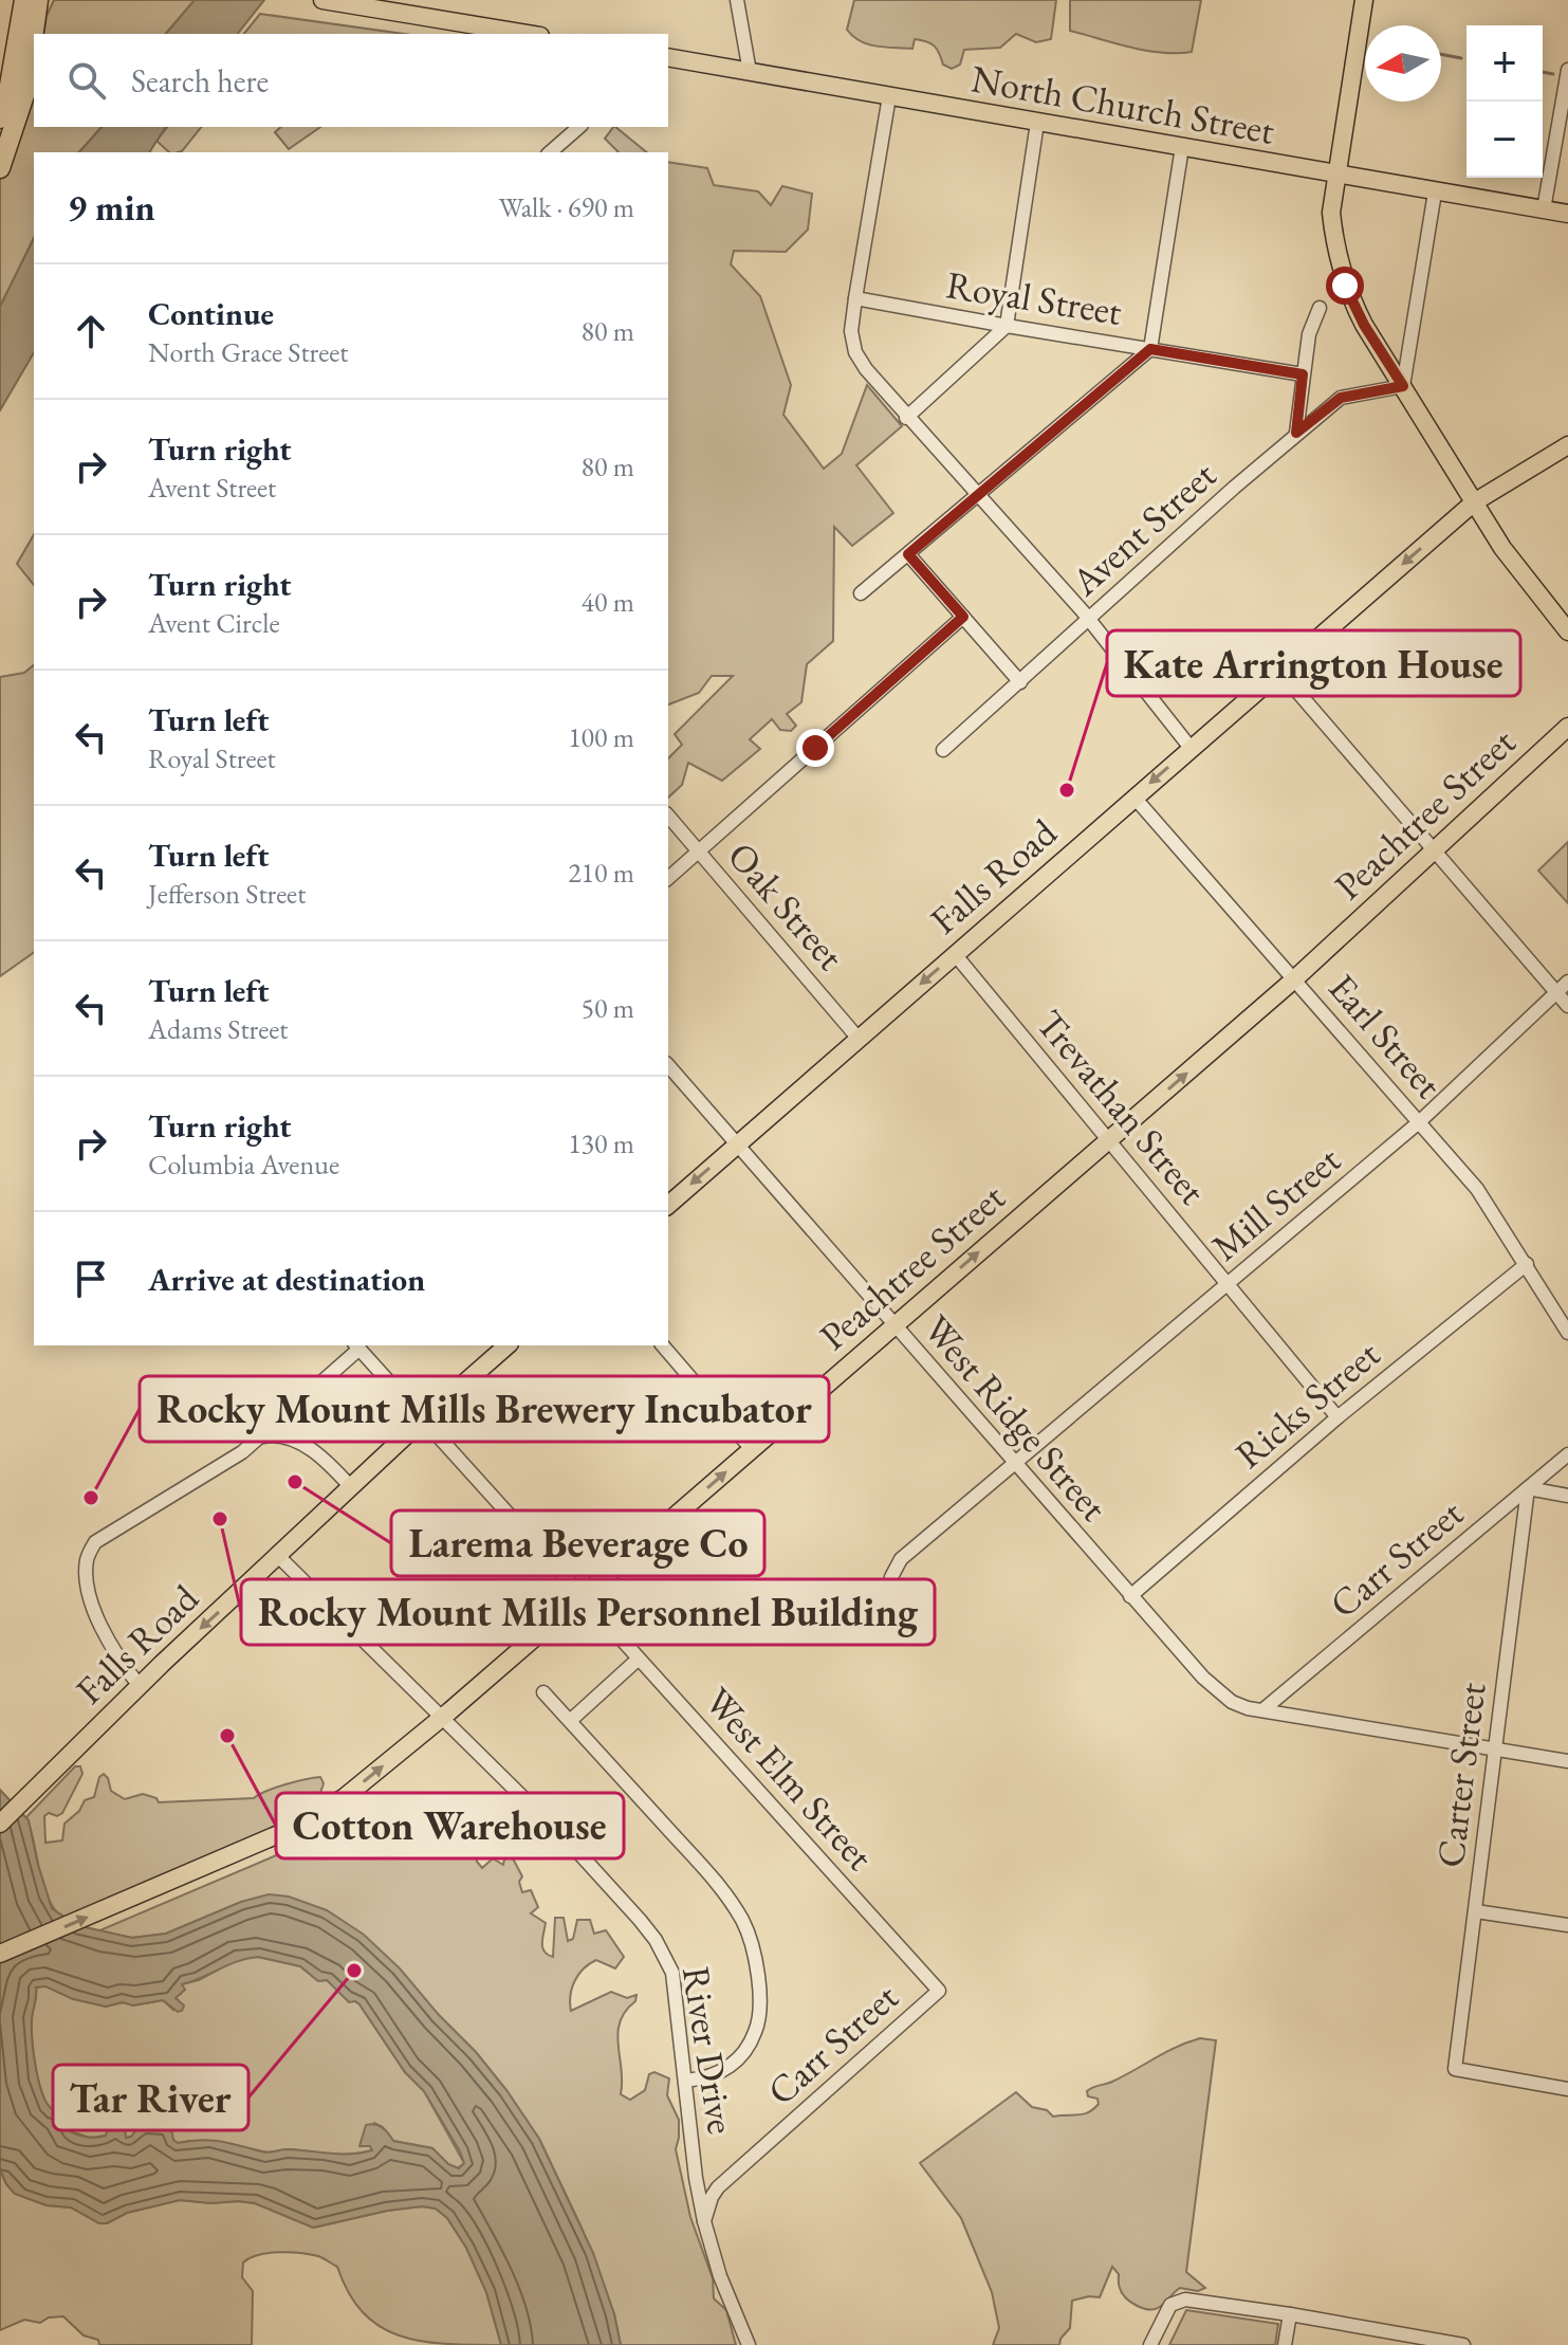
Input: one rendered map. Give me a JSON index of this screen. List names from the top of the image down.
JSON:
{
  "streets": {
    "main road": ["North Church Street", "Peachtree Street", "Falls Road"],
    "street": [
      "Royal Street",
      "Avent Street",
      "Oak Street",
      "Earl Street",
      "Trevathan Street",
      "Mill Street",
      "Ricks Street",
      "West Ridge Street",
      "Carr Street",
      "Carter Street",
      "West Elm Street",
      "River Drive"
    ]
  },
  "crossings": [
    ["Peachtree Street", "Earl Street"],
    ["Peachtree Street", "Trevathan Street"],
    ["Peachtree Street", "West Ridge Street"],
    ["Peachtree Street", "West Elm Street"],
    ["Peachtree Street", "River Drive"],
    ["Falls Road", "Oak Street"],
    ["Falls Road", "Earl Street"],
    ["Falls Road", "Trevathan Street"],
    ["Falls Road", "West Ridge Street"],
    ["Falls Road", "West Elm Street"],
    ["Falls Road", "River Drive"],
    ["Earl Street", "Mill Street"],
    ["Earl Street", "Ricks Street"],
    ["Trevathan Street", "Mill Street"],
    ["Trevathan Street", "Ricks Street"],
    ["Mill Street", "West Ridge Street"],
    ["Ricks Street", "West Ridge Street"],
    ["West Ridge Street", "Carr Street"],
    ["West Ridge Street", "Carter Street"],
    ["Carr Street", "Carter Street"],
    ["Carr Street", "West Elm Street"],
    ["Carr Street", "River Drive"]
  ],
  "one_way": ["Peachtree Street", "Falls Road"],
  "places": [
    "Kate Arrington House",
    "Larema Beverage Co",
    "Rocky Mount Mills Brewery Incubator",
    "Rocky Mount Mills Personnel Building",
    "Cotton Warehouse",
    "Tar River"
  ],
  "north": "left",
  "page": {
    "map_buttons": ["+", "−"],
    "search": "Search here",
    "heading": ["9 min", "Walk · 690 m"],
    "list": [
      ["Continue", "North Grace Street", "80 m"],
      ["Turn right", "Avent Street", "80 m"],
      ["Turn right", "Avent Circle", "40 m"],
      ["Turn left", "Royal Street", "100 m"],
      ["Turn left", "Jefferson Street", "210 m"],
      ["Turn left", "Adams Street", "50 m"],
      ["Turn right", "Columbia Avenue", "130 m"],
      "Arrive at destination"
    ]
  }
}
